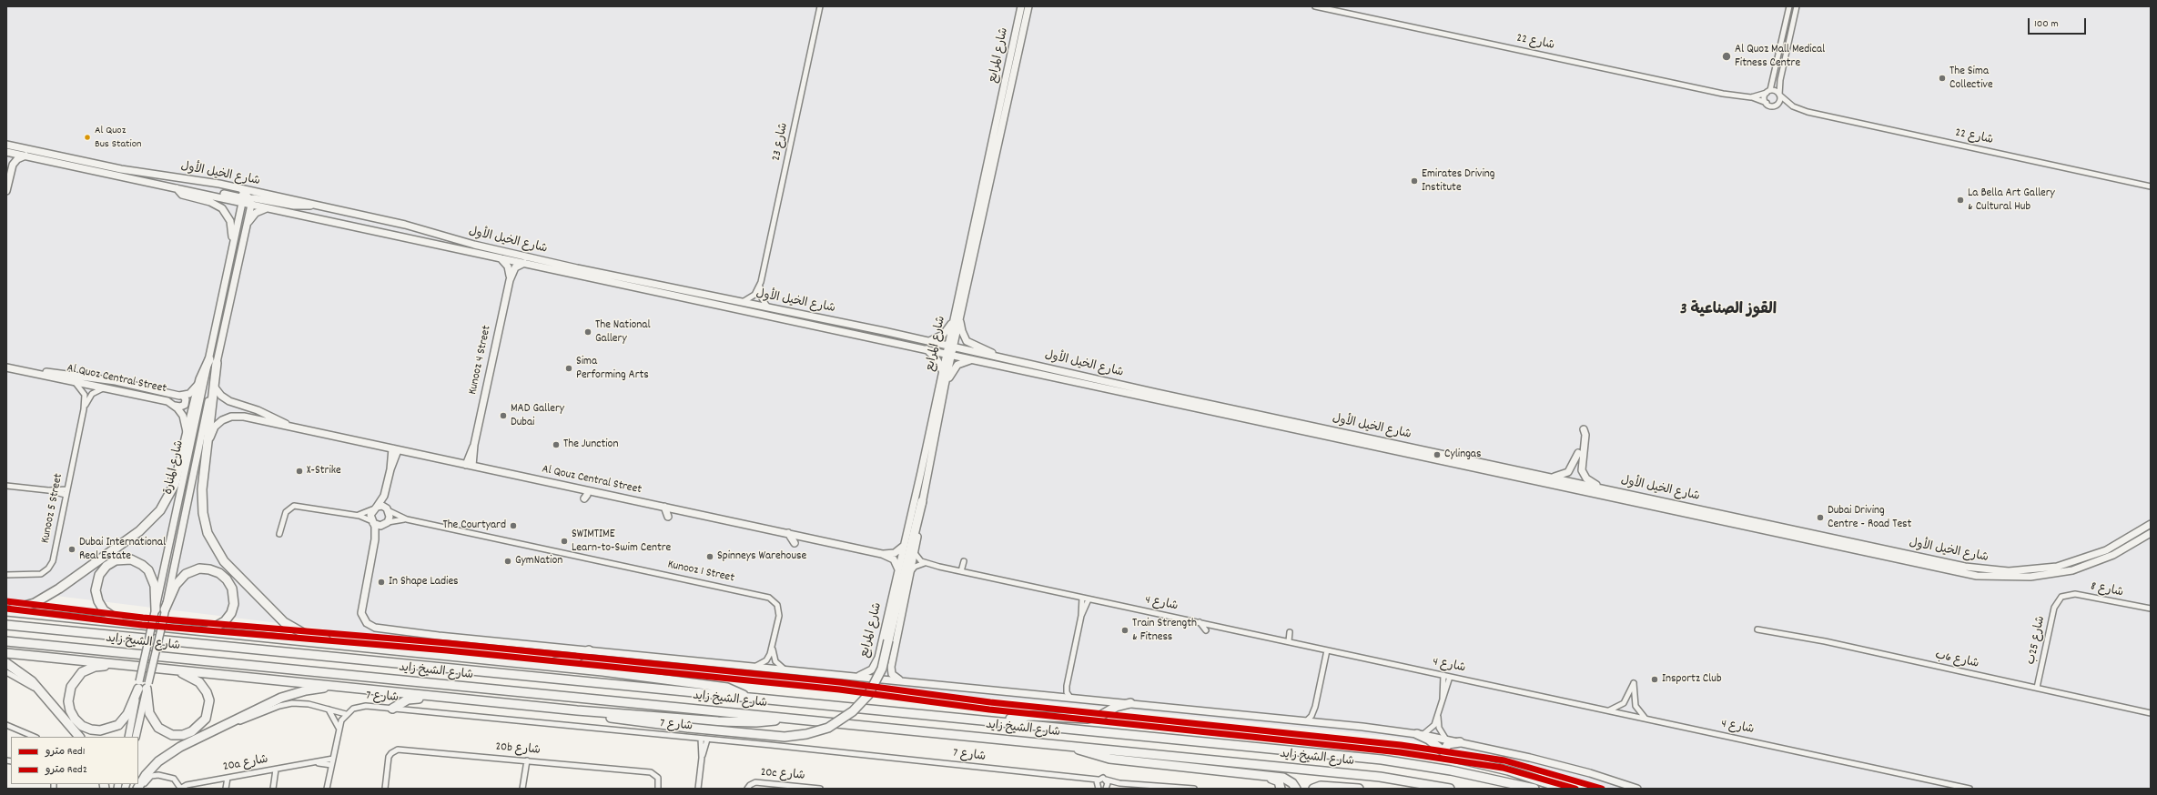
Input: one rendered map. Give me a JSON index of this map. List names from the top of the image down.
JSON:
{
  "streets": {
    "highway": ["شارع الشيخ زايد"],
    "main road": [
      "شارع المرابع",
      "شارع الخيل الأول",
      "Kunooz 4 Street",
      "Al Quoz Central Street",
      "شارع المنارة",
      "Al Qouz Central Street"
    ],
    "street": [
      "شارع 22",
      "شارع 23",
      "Kunooz 5 Street",
      "Kunooz 1 Street",
      "شارع 8",
      "شارع 4",
      "شارع 25ب",
      "شارع 6ب",
      "شارع 7",
      "20b شارع",
      "20a شارع",
      "20c شارع"
    ]
  },
  "crossings": [
    ["شارع المرابع", "شارع الخيل الأول"],
    ["شارع المرابع", "Al Qouz Central Street"],
    ["شارع 23", "شارع الخيل الأول"],
    ["شارع الخيل الأول", "Kunooz 4 Street"],
    ["شارع الخيل الأول", "شارع المنارة"],
    ["Kunooz 4 Street", "Al Qouz Central Street"],
    ["Al Quoz Central Street", "Kunooz 5 Street"],
    ["شارع 8", "شارع 25ب"],
    ["شارع 25ب", "شارع 6ب"]
  ],
  "districts": ["القوز الصناعية 3"],
  "places": [
    "Al Quoz Mall Medical Fitness Centre",
    "The Sima Collective",
    "Al Quoz Bus Station",
    "Emirates Driving Institute",
    "La Bella Art Gallery & Cultural Hub",
    "The National Gallery",
    "Sima Performing Arts",
    "MAD Gallery Dubai",
    "The Junction",
    "Cylingas",
    "X-Strike",
    "Dubai Driving Centre - Road Test",
    "The Courtyard",
    "SWIMTIME Learn-to-Swim Centre",
    "Dubai International Real Estate",
    "Spinneys Warehouse",
    "GymNation",
    "In Shape Ladies",
    "Train Strength & Fitness",
    "Insportz Club"
  ],
  "lines": ["metro line Red1", "metro line Red2"],
  "legend": ["مترو Red1", "مترو Red2"],
  "scale_bar": "100 m"
}
